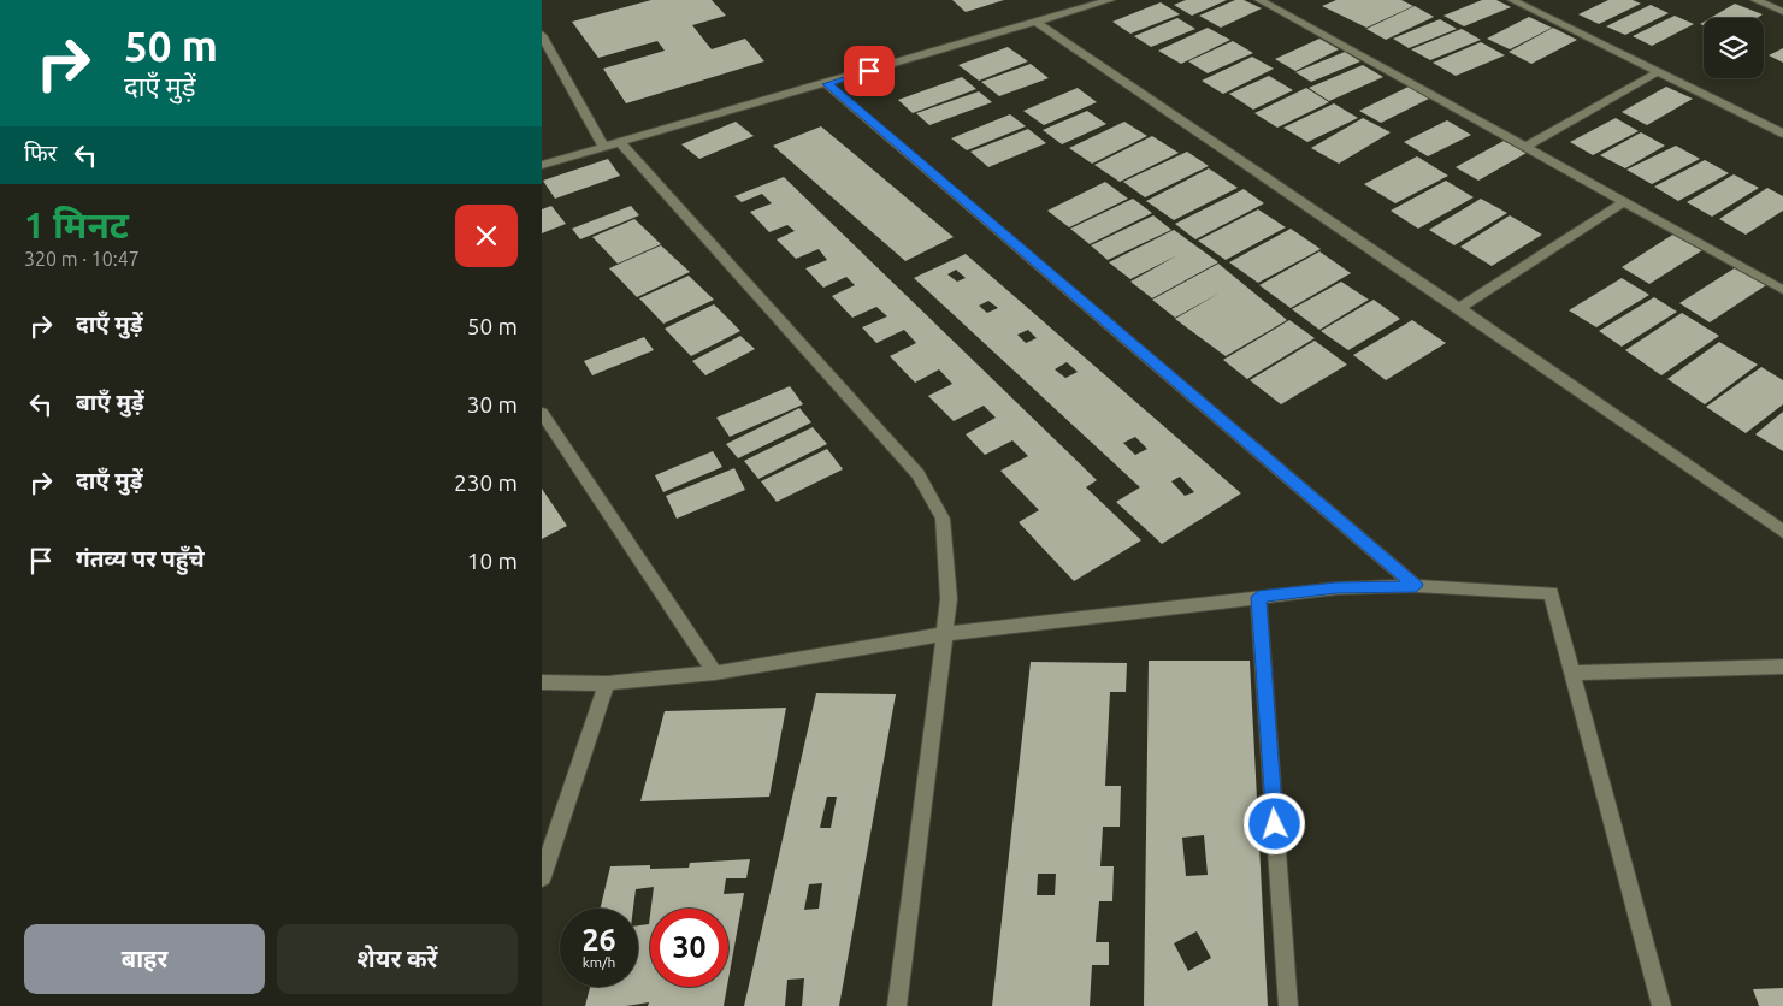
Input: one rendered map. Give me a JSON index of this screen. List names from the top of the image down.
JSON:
{
  "page": {
    "turn": ["50 m", "दाएँ मुड़ें"],
    "then": "फिर",
    "heading": ["1 मिनट", "320 m · 10:47"],
    "list": [
      {
        "name": "दाएँ मुड़ें",
        "value": "50 m"
      },
      {
        "name": "बाएँ मुड़ें",
        "value": "30 m"
      },
      {
        "name": "दाएँ मुड़ें",
        "value": "230 m"
      },
      {
        "name": "गंतव्य पर पहुँचे",
        "value": "10 m"
      }
    ],
    "speed": "26 km/h",
    "limit": "30",
    "buttons": ["बाहर", "शेयर करें"]
  }
}
